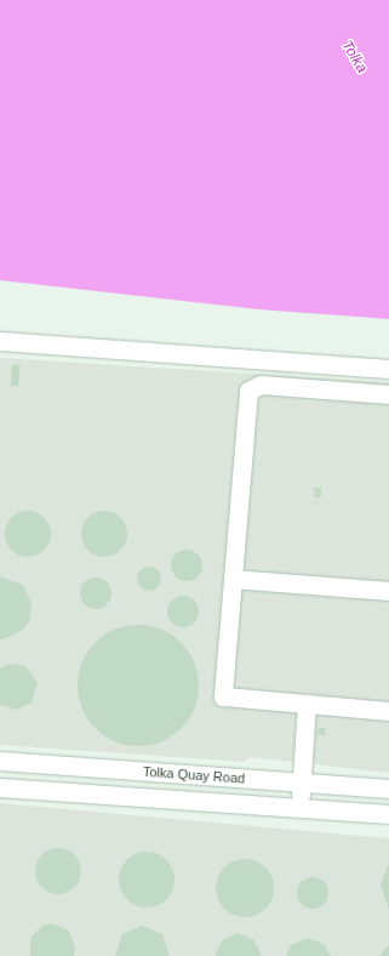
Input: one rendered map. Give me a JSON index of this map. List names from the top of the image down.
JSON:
{
  "streets": {
    "street": ["Tolka Quay Road"]
  },
  "water": ["Tolka"]
}
